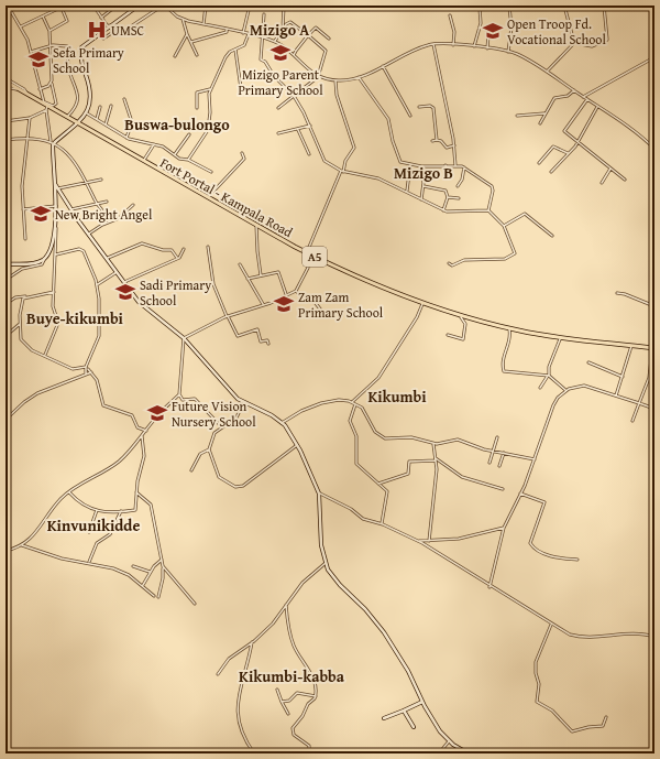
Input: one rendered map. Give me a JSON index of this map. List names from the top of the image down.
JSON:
{
  "streets": {
    "main road": ["Fort Portal - Kampala Road", "A5"]
  },
  "districts": [
    "Mizigo A",
    "Buswa-bulongo",
    "Mizigo B",
    "Buye-kikumbi",
    "Kikumbi",
    "Kinvunikidde",
    "Kikumbi-kabba"
  ],
  "places": {
    "hospital": ["UMSC"],
    "school or university": [
      "Open Troop Fd. Vocational School",
      "Mizigo Parent Primary School",
      "Sefa Primary School",
      "New Bright Angel",
      "Sadi Primary School",
      "Zam Zam Primary School",
      "Future Vision Nursery School"
    ]
  }
}
